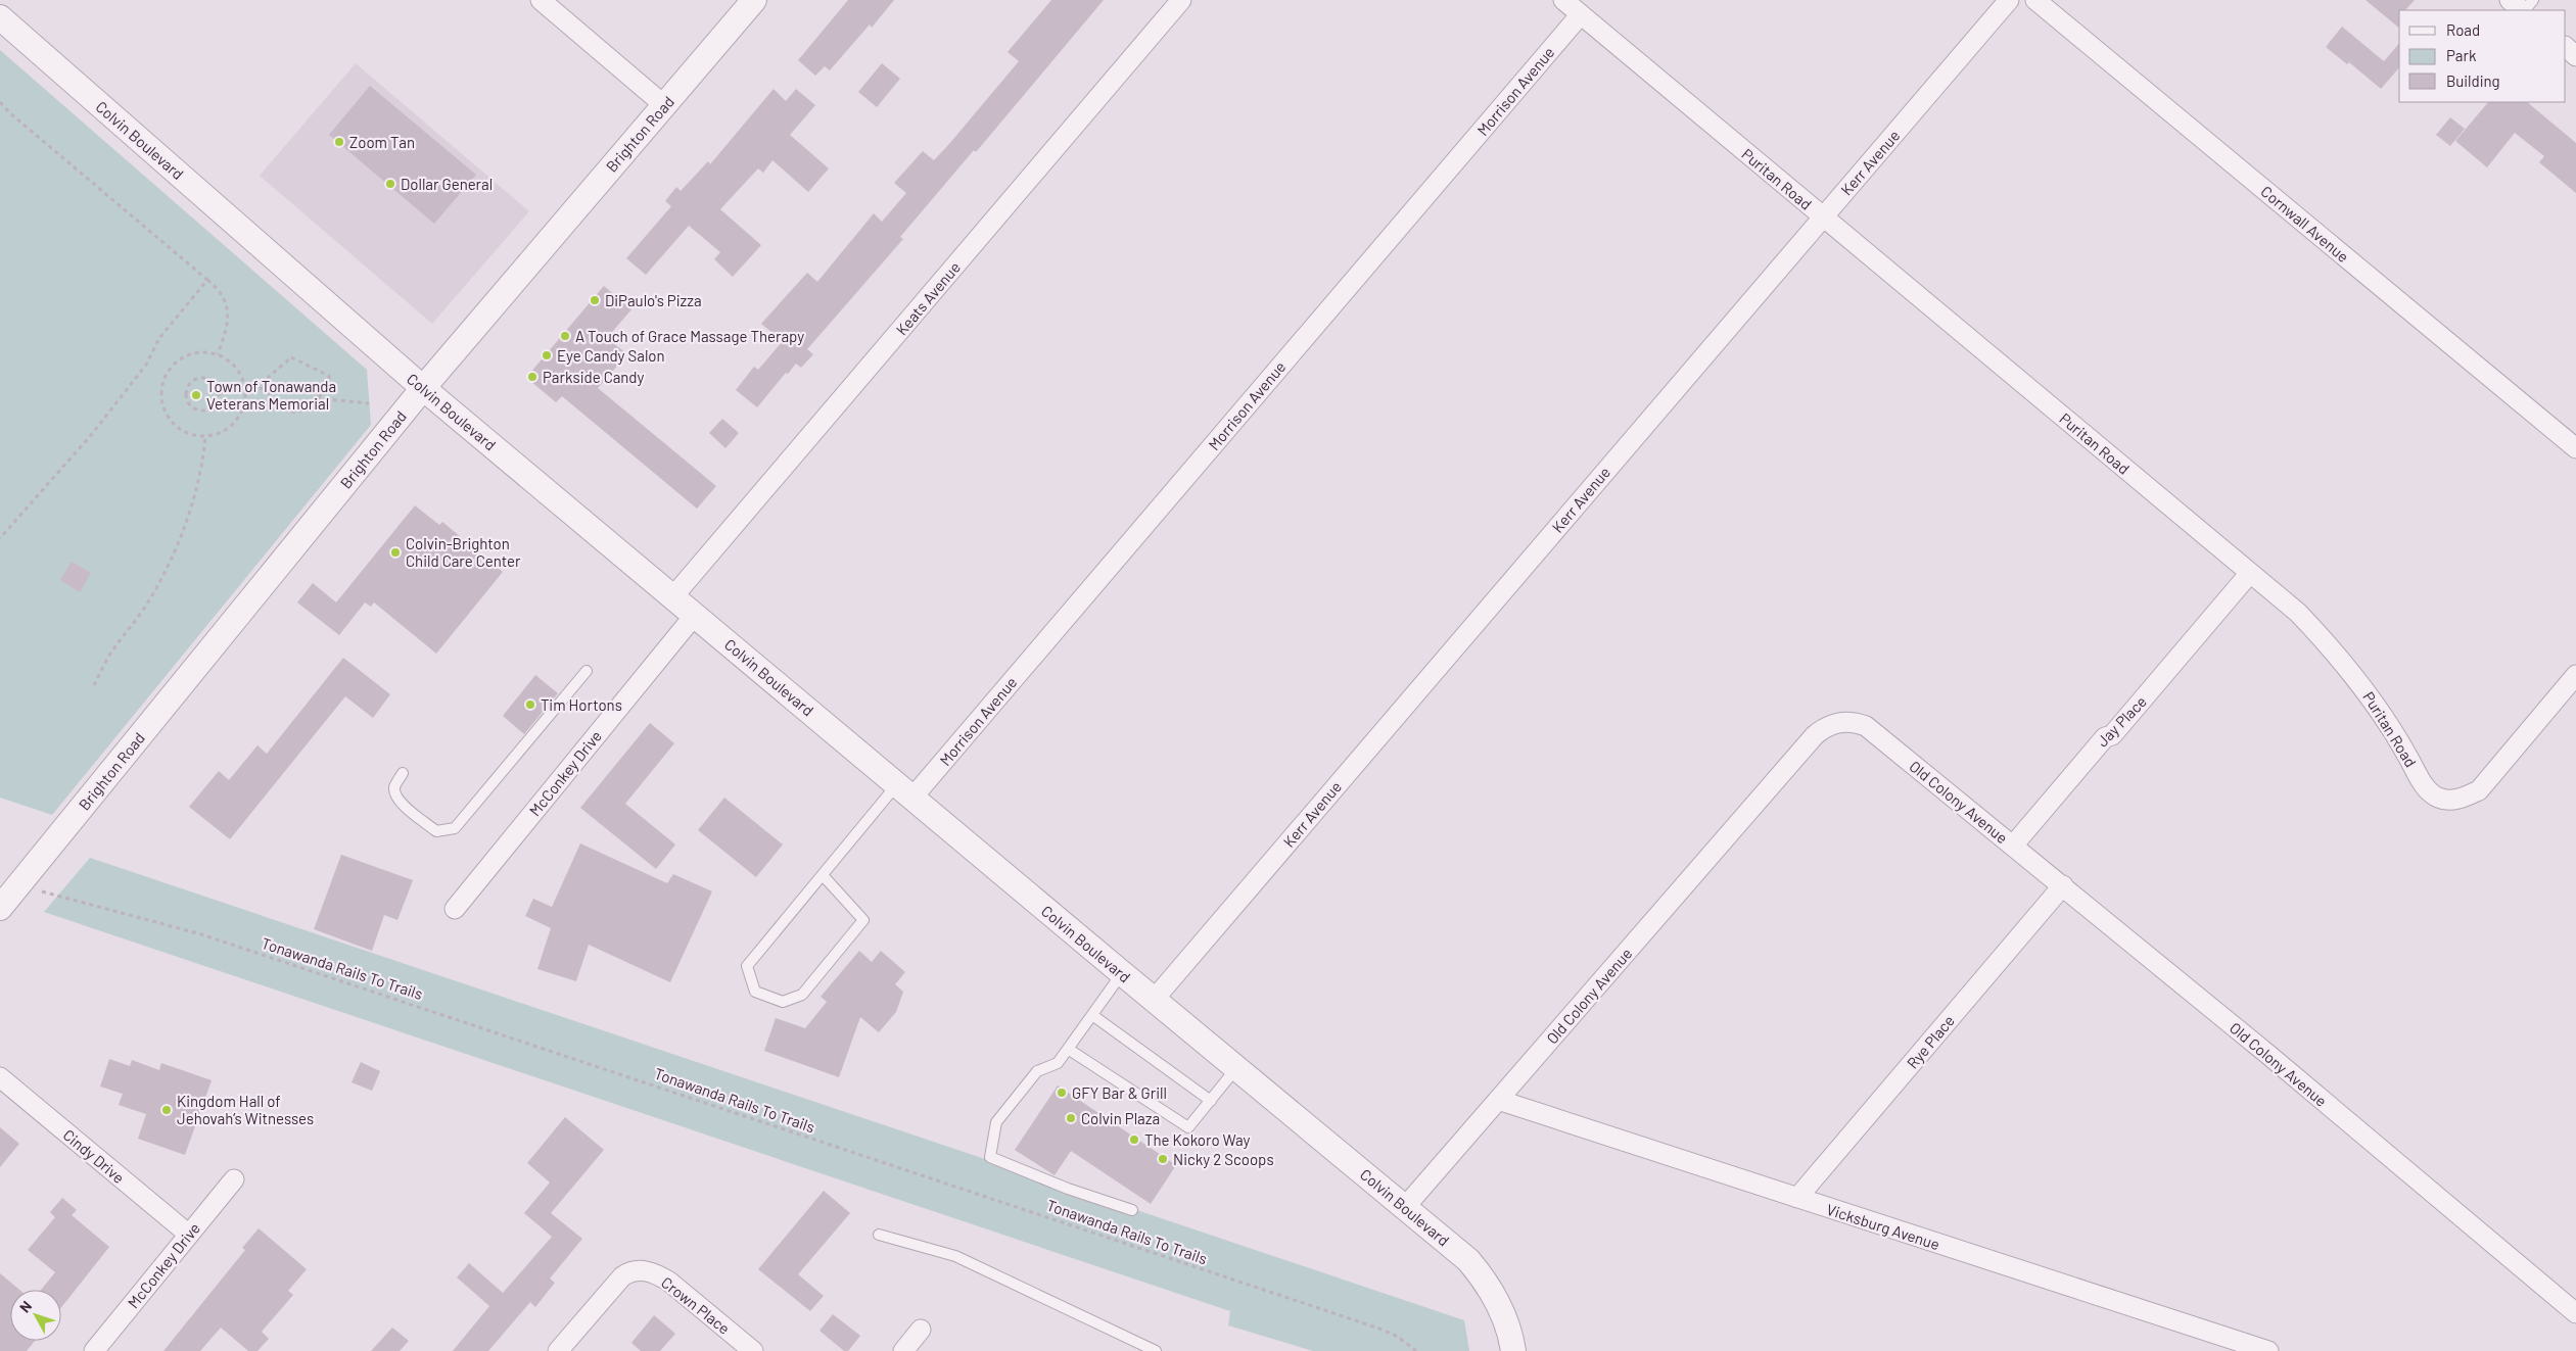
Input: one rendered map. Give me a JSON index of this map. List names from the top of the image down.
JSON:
{
  "streets": {
    "street": [
      "Morrison Avenue",
      "Brighton Road",
      "Colvin Boulevard",
      "Kerr Avenue",
      "Puritan Road",
      "Cornwall Avenue",
      "Keats Avenue",
      "Jay Place",
      "McConkey Drive",
      "Old Colony Avenue",
      "Rye Place",
      "Cindy Drive",
      "Vicksburg Avenue",
      "Crown Place"
    ],
    "path": ["Tonawanda Rails To Trails"]
  },
  "crossings": [
    ["Morrison Avenue", "Colvin Boulevard"],
    ["Morrison Avenue", "Puritan Road"],
    ["Brighton Road", "Colvin Boulevard"],
    ["Colvin Boulevard", "Kerr Avenue"],
    ["Colvin Boulevard", "Keats Avenue"],
    ["Colvin Boulevard", "McConkey Drive"],
    ["Colvin Boulevard", "Old Colony Avenue"],
    ["Kerr Avenue", "Puritan Road"],
    ["Puritan Road", "Jay Place"],
    ["Jay Place", "Old Colony Avenue"],
    ["McConkey Drive", "Cindy Drive"],
    ["Old Colony Avenue", "Rye Place"],
    ["Old Colony Avenue", "Vicksburg Avenue"],
    ["Rye Place", "Vicksburg Avenue"]
  ],
  "places": [
    "Zoom Tan",
    "Dollar General",
    "DiPaulo's Pizza",
    "A Touch of Grace Massage Therapy",
    "Eye Candy Salon",
    "Parkside Candy",
    "Town of Tonawanda Veterans Memorial",
    "Colvin-Brighton Child Care Center",
    "Tim Hortons",
    "GFY Bar & Grill",
    "Kingdom Hall of Jehovah’s Witnesses",
    "Colvin Plaza",
    "The Kokoro Way",
    "Nicky 2 Scoops"
  ],
  "legend": ["Road", "Park", "Building"],
  "north": "top left"
}
